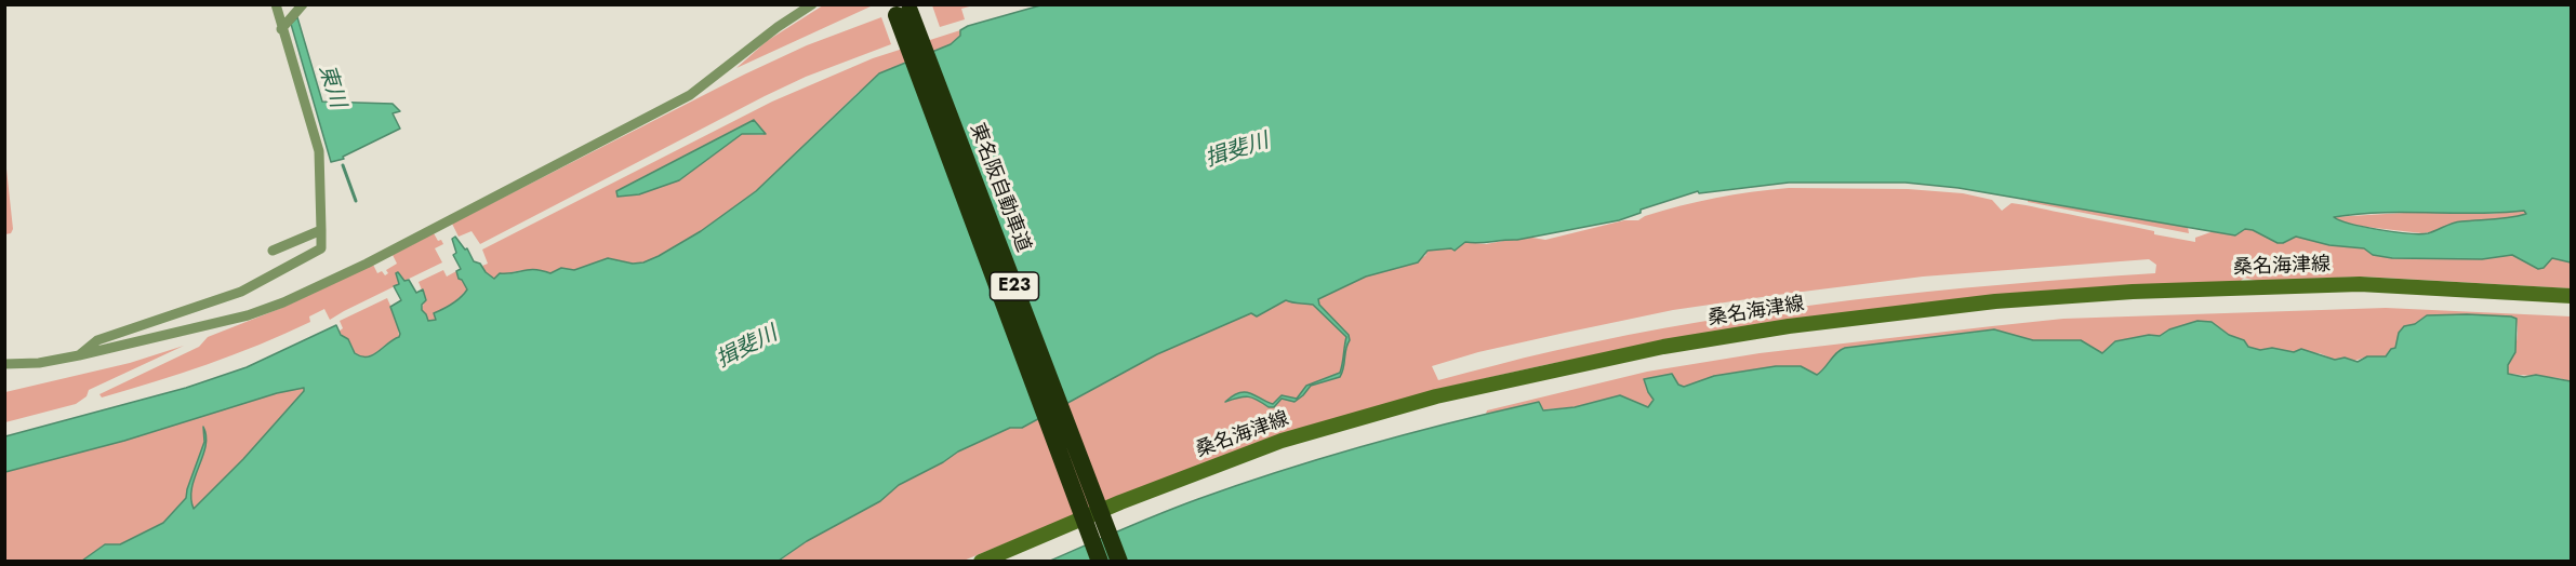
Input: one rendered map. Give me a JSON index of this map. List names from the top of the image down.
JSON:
{
  "streets": {
    "highway": ["東名阪自動車道", "E23"],
    "main road": ["桑名海津線"]
  },
  "water": ["東川", "揖斐川"]
}
